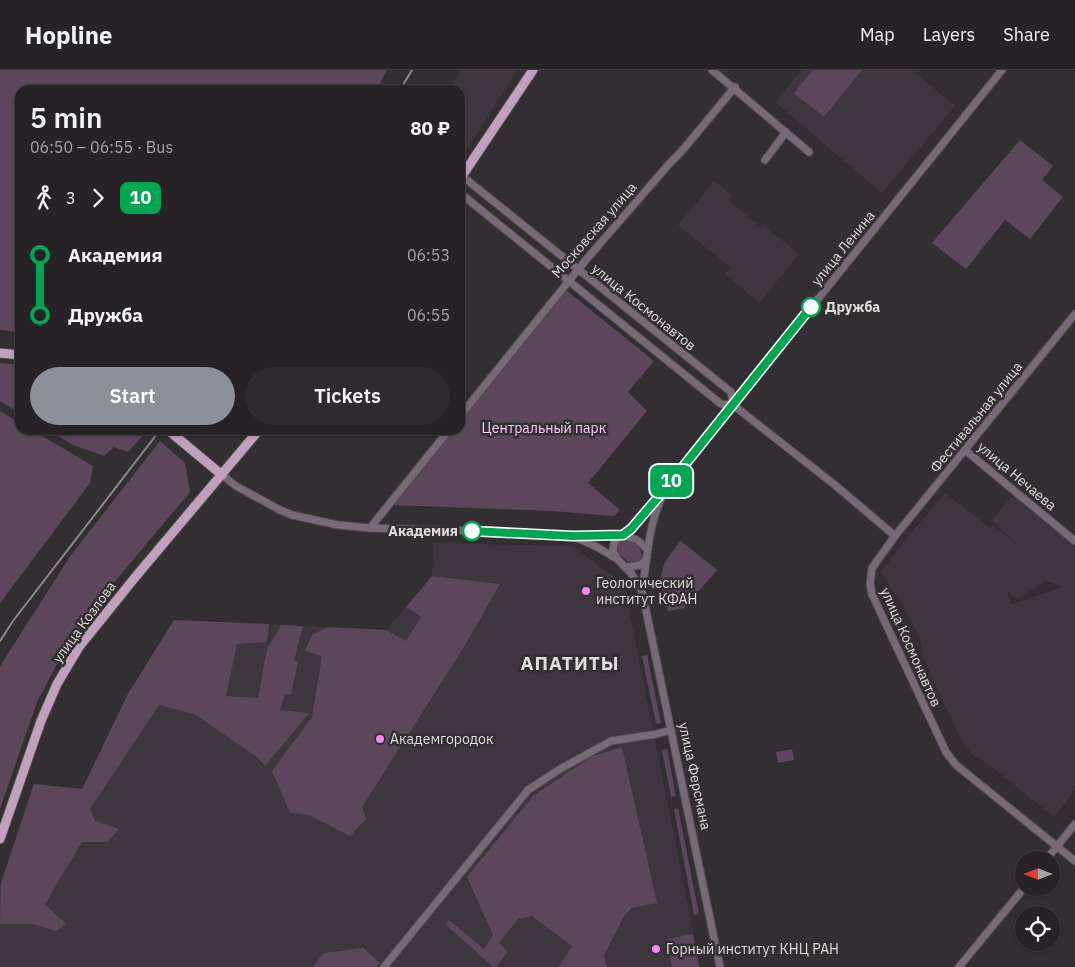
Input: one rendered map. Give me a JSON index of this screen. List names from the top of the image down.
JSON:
{
  "streets": {
    "main road": ["улица Козлова"],
    "street": [
      "Московская улица",
      "улица Ленина",
      "улица Космонавтов",
      "Фестивальная улица",
      "улица Нечаева",
      "улица Ферсмана"
    ]
  },
  "crossings": [
    ["Московская улица", "улица Космонавтов"],
    ["улица Ленина", "улица Космонавтов"],
    ["улица Ленина", "улица Ферсмана"],
    ["улица Космонавтов", "Фестивальная улица"],
    ["Фестивальная улица", "улица Нечаева"]
  ],
  "districts": ["АПАТИТЫ"],
  "parks": ["Центральный парк"],
  "places": [
    "Дружба",
    "Академия",
    "Геологический институт КФАН",
    "Академгородок",
    "Горный институт КНЦ РАН"
  ],
  "lines": ["bus line 10"],
  "north": "left",
  "page": {
    "header": "Hopline",
    "nav": ["Map", "Layers", "Share"],
    "on_map": "10",
    "heading": ["5 min", "06:50 – 06:55 · Bus", "80 ₽"],
    "legs": ["3", "10"],
    "list": [
      {
        "name": "Академия",
        "value": "06:53"
      },
      {
        "name": "Дружба",
        "value": "06:55"
      }
    ],
    "buttons": ["Start", "Tickets"]
  }
}
